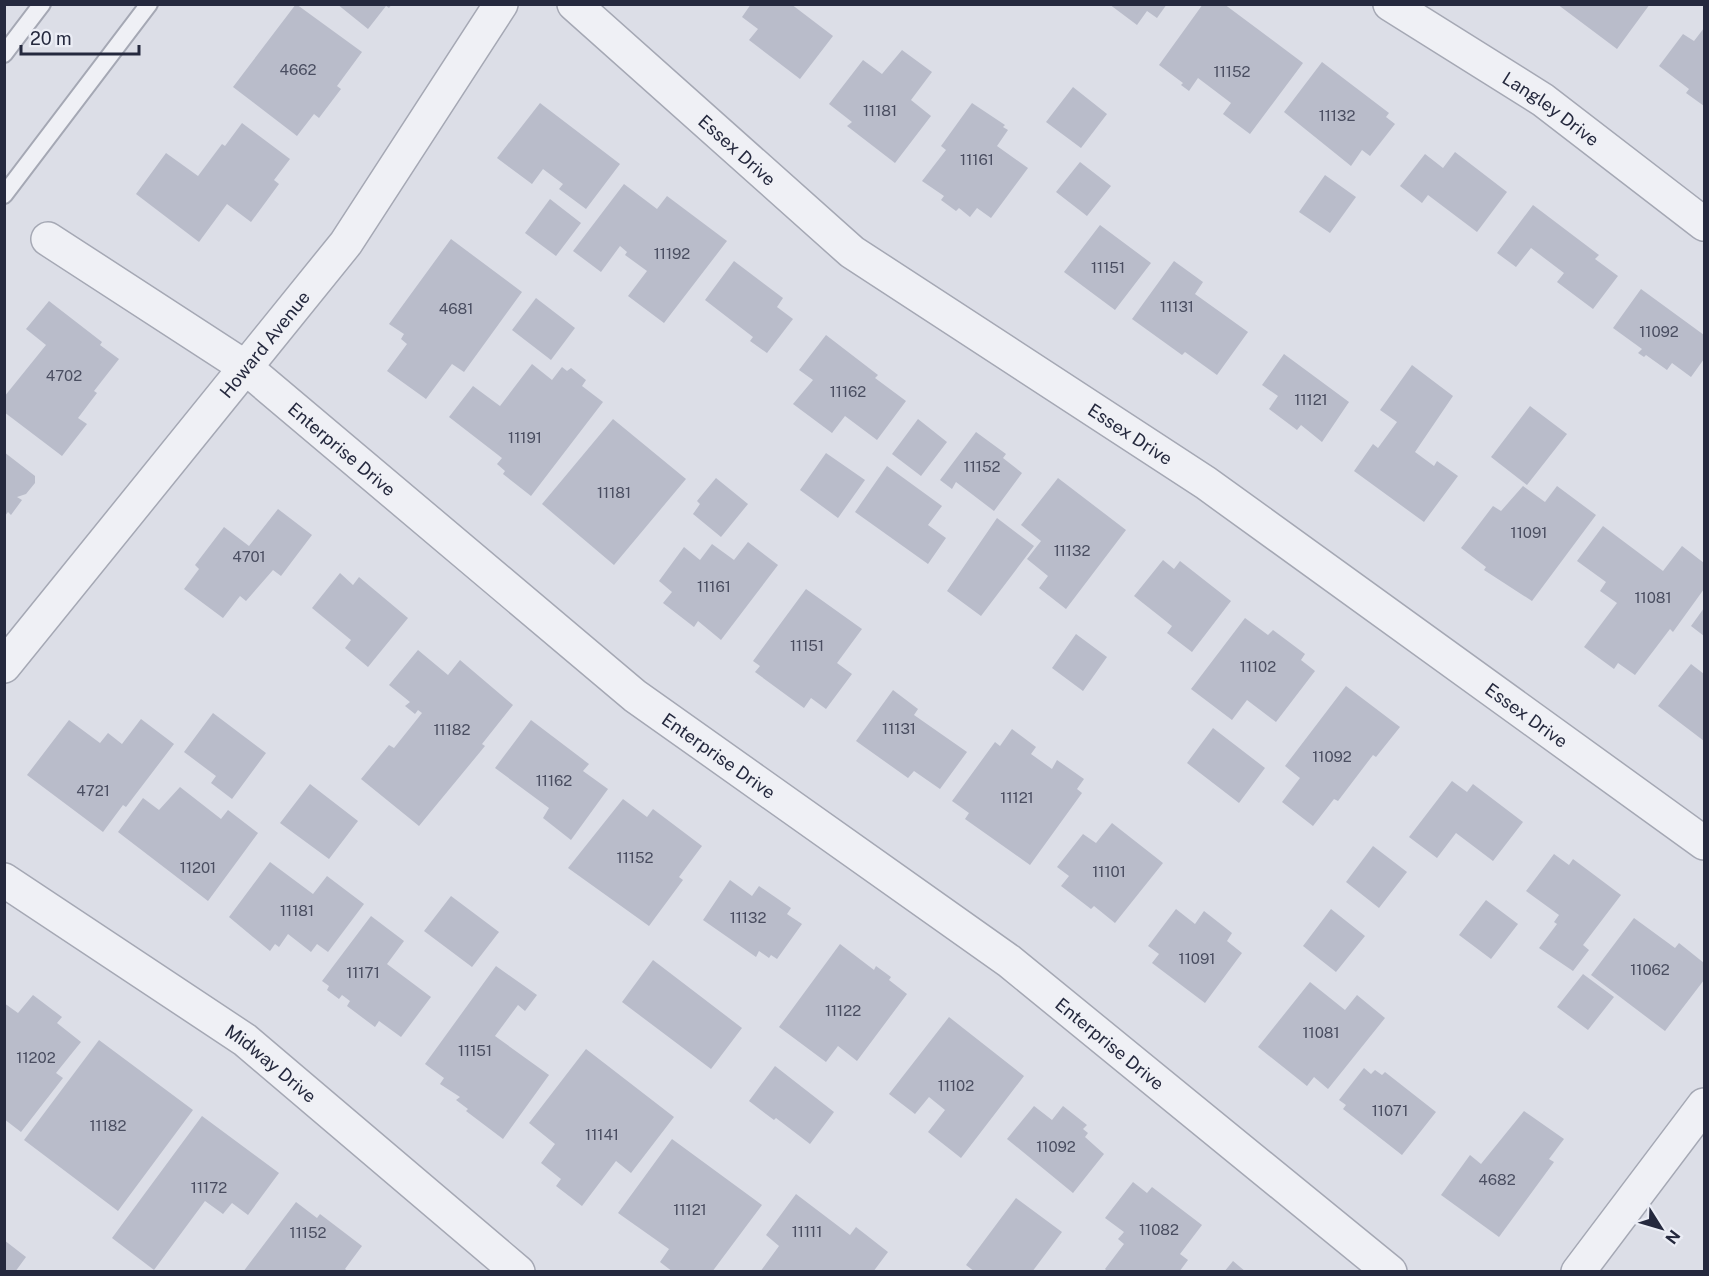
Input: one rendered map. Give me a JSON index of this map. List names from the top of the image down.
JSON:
{
  "streets": {
    "street": [
      "Langley Drive",
      "Essex Drive",
      "Howard Avenue",
      "Enterprise Drive",
      "Midway Drive"
    ]
  },
  "crossings": [
    ["Howard Avenue", "Enterprise Drive"]
  ],
  "house_numbers": [
    "4662",
    "11152",
    "11181",
    "11132",
    "11161",
    "11192",
    "11151",
    "11131",
    "4681",
    "11092",
    "4702",
    "11162",
    "11121",
    "11191",
    "11152",
    "11181",
    "11091",
    "11132",
    "4701",
    "11161",
    "11081",
    "11151",
    "11102",
    "11131",
    "11182",
    "11092",
    "11162",
    "4721",
    "11121",
    "11152",
    "11201",
    "11101",
    "11181",
    "11132",
    "11091",
    "11062",
    "11171",
    "11122",
    "11081",
    "11151",
    "11202",
    "11102",
    "11071",
    "11182",
    "11141",
    "11092",
    "4682",
    "11172",
    "11121",
    "11082",
    "11111",
    "11152"
  ],
  "scale_bar": "20 m",
  "north": "bottom right"
}
